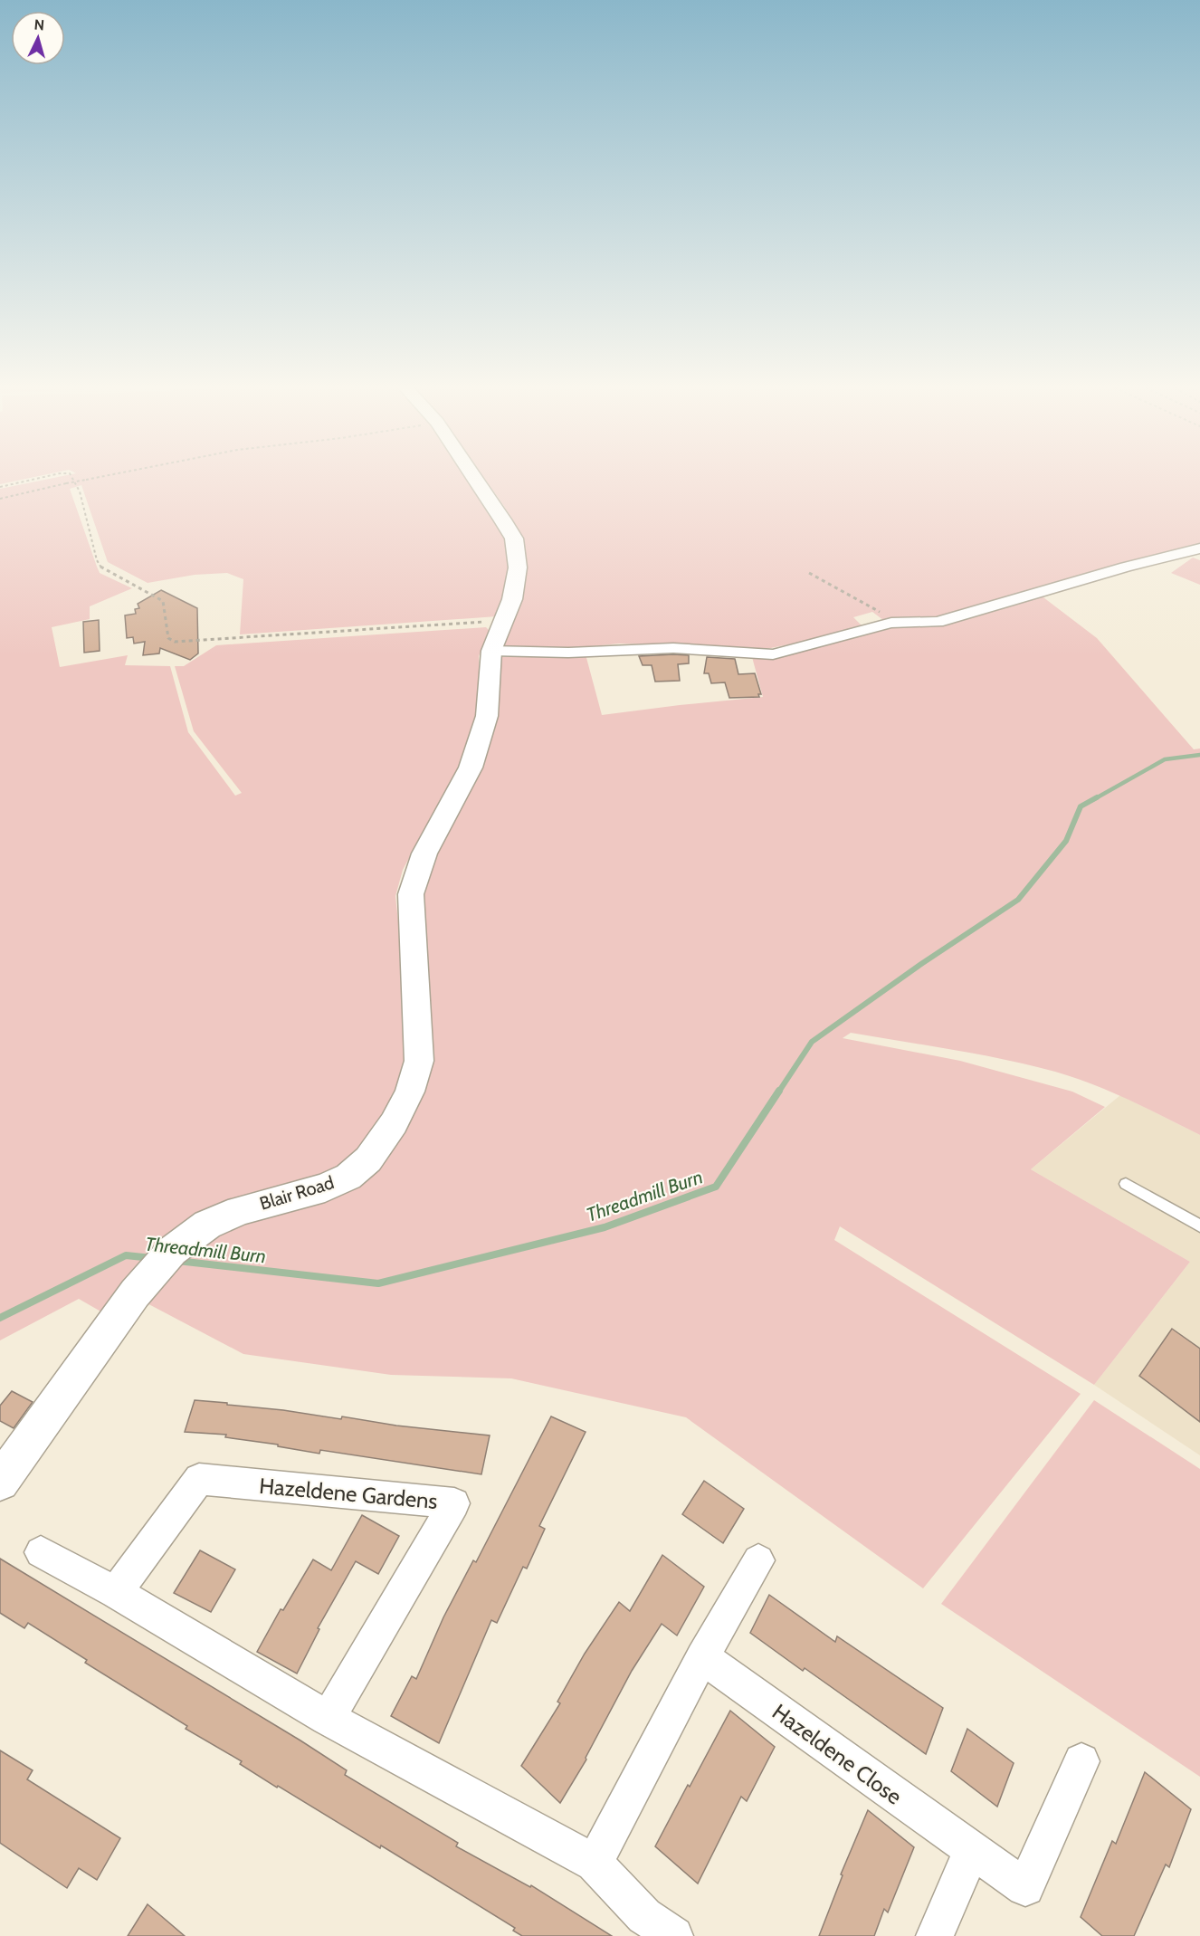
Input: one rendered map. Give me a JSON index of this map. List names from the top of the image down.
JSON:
{
  "streets": {
    "street": ["Blair Road", "Hazeldene Gardens", "Hazeldene Close"]
  },
  "water": ["Threadmill Burn"],
  "north": "top"
}
